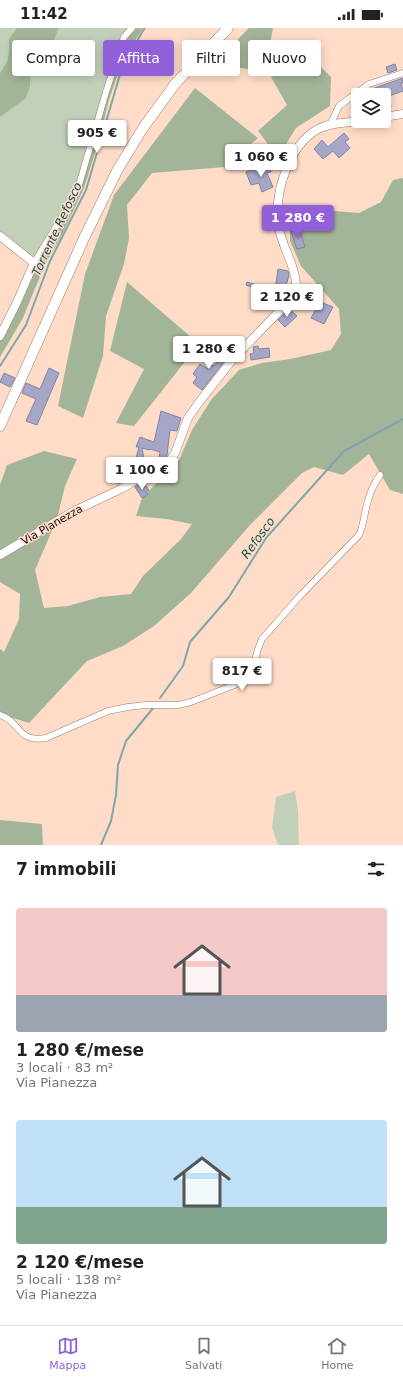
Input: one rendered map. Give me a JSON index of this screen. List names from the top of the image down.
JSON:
{
  "streets": {
    "street": ["Via Pianezza"]
  },
  "water": ["Torrente Refosco", "Refosco"],
  "page": {
    "status": "11:42",
    "chip": [
      "Compra",
      "Affitta",
      "Filtri",
      "Nuovo"
    ],
    "price": [
      "905 €",
      "1 060 €",
      "1 280 €",
      "2 120 €",
      "1 280 €",
      "1 100 €",
      "817 €"
    ],
    "heading": "7 immobili",
    "list": [
      {
        "name": "1 280 €/mese",
        "note": "3 locali · 83 m² · Via Pianezza"
      },
      {
        "name": "2 120 €/mese",
        "note": "5 locali · 138 m² · Via Pianezza"
      }
    ],
    "tabs": ["Mappa", "Salvati", "Home"]
  }
}
